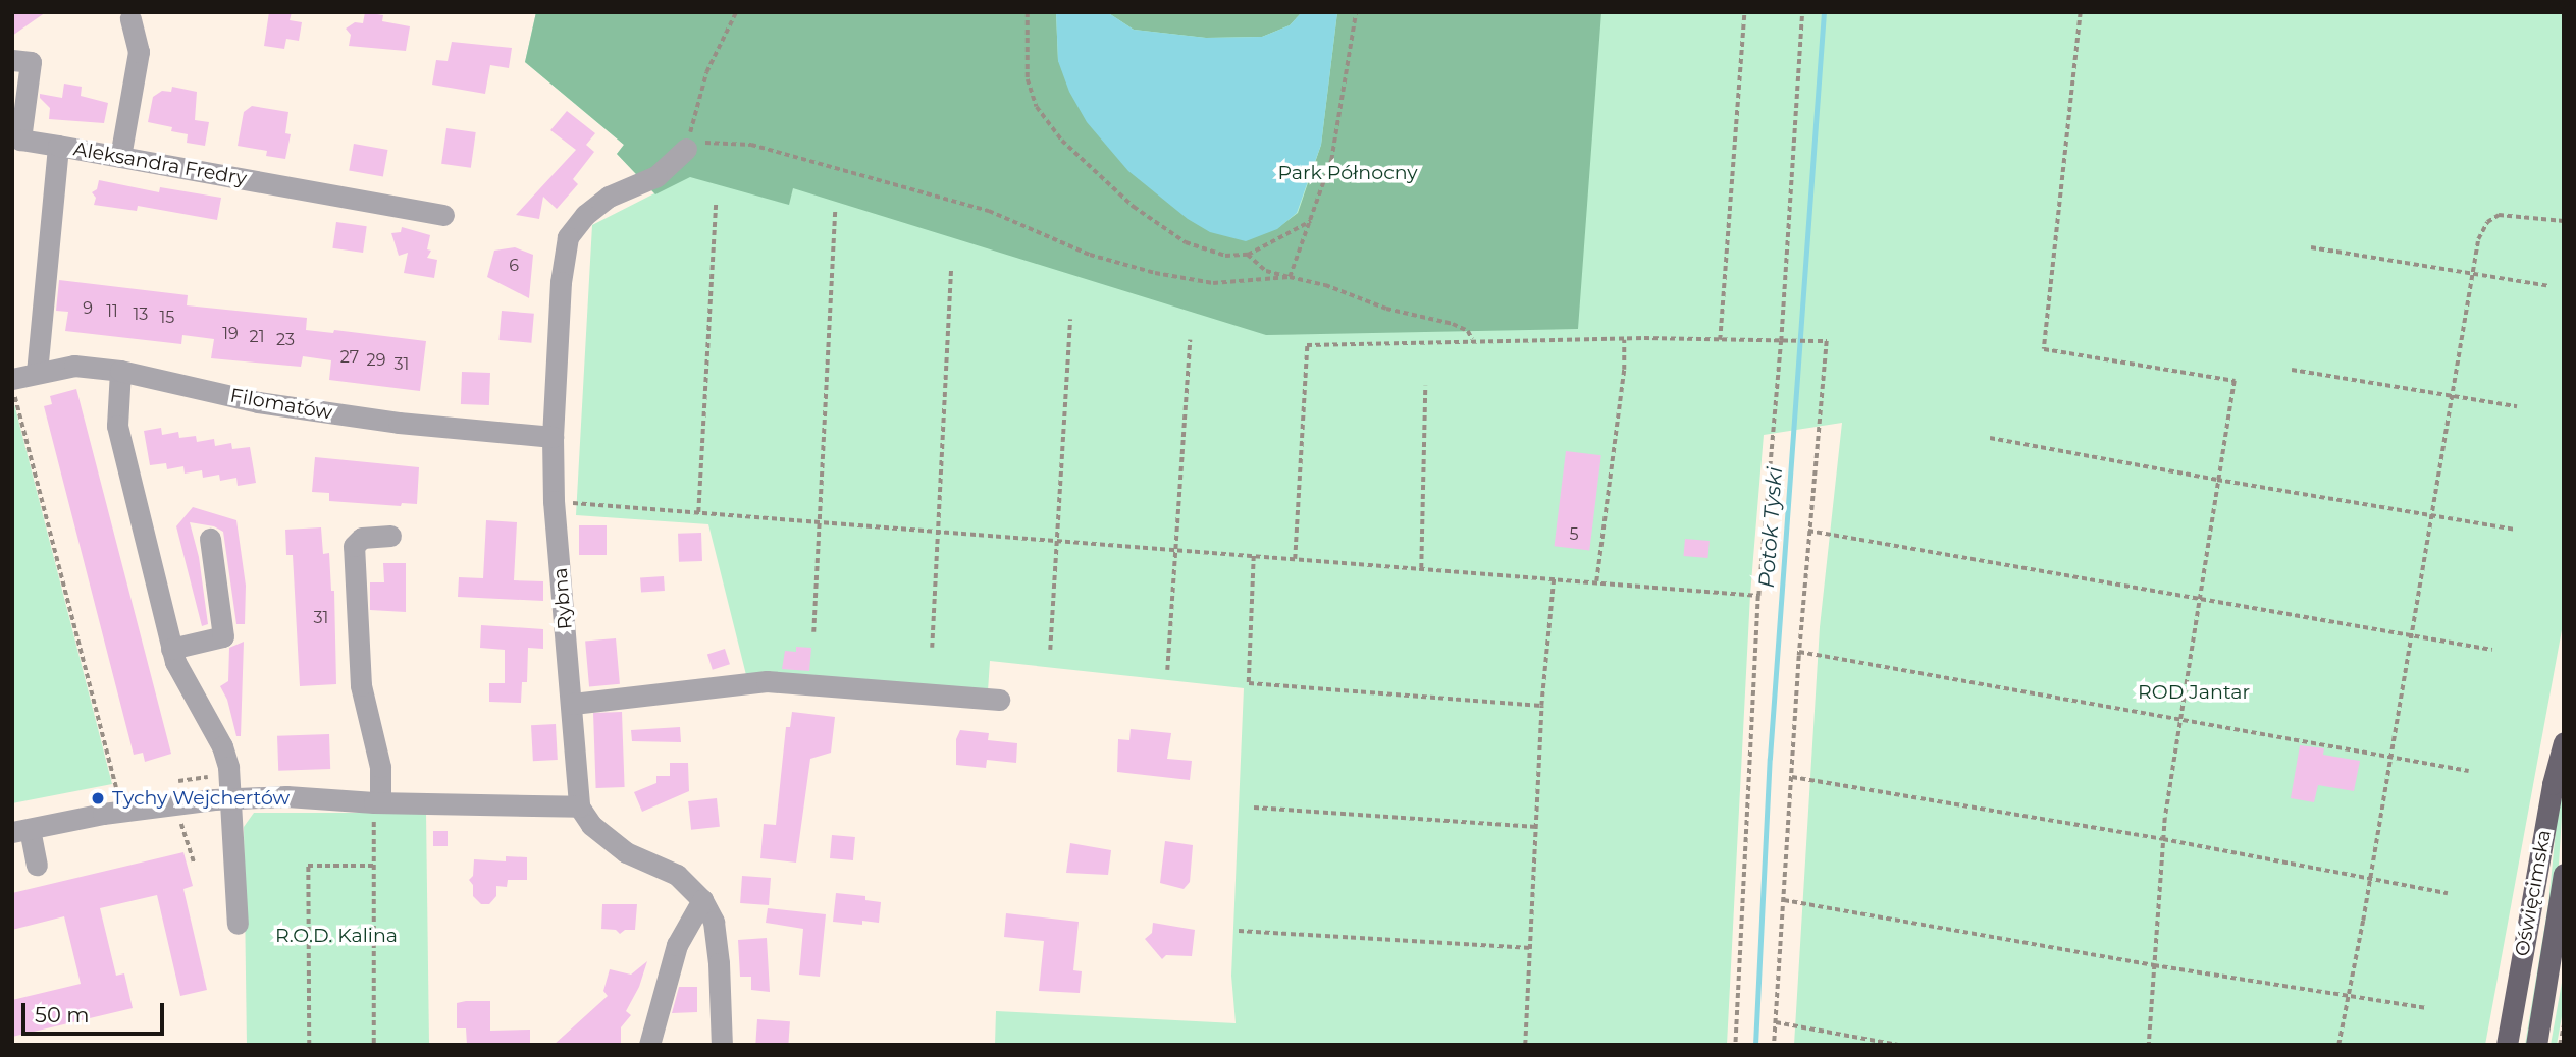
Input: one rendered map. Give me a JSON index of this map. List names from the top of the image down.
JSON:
{
  "streets": {
    "main road": ["Oświęcimska"],
    "street": ["Aleksandra Fredry", "Filomatów", "Rybna"]
  },
  "crossings": [
    ["Aleksandra Fredry", "Filomatów"],
    ["Filomatów", "Rybna"]
  ],
  "water": ["Potok Tyski"],
  "parks": ["Park Północny", "ROD Jantar", "R.O.D. Kalina"],
  "places": ["Tychy Wejchertów"],
  "house_numbers": [
    "6",
    "9",
    "11",
    "13",
    "15",
    "19",
    "21",
    "23",
    "27",
    "29",
    "31",
    "5",
    "31"
  ],
  "scale_bar": "50 m"
}
